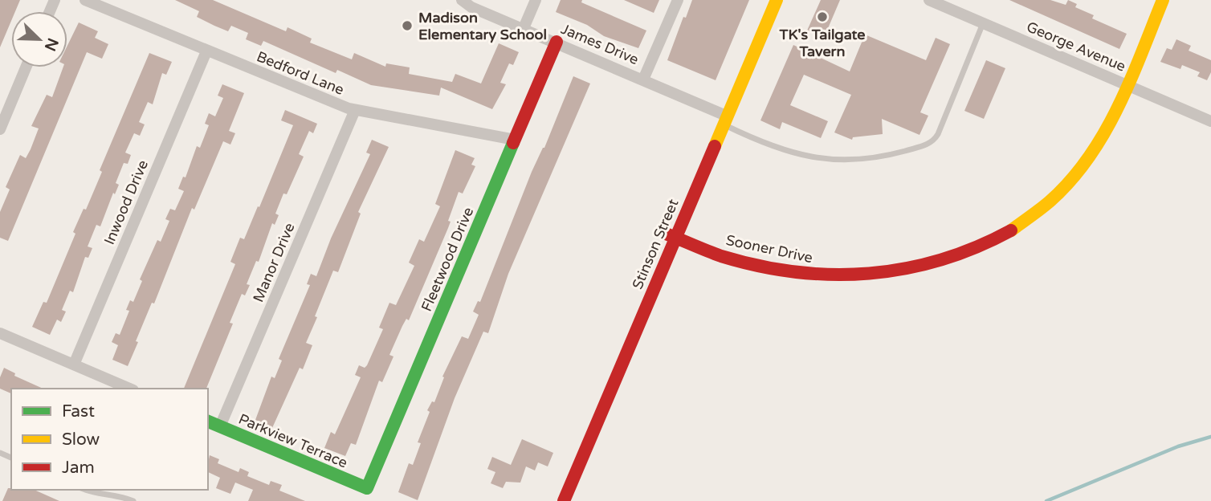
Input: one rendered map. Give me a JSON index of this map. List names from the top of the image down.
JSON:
{
  "streets": {
    "street": [
      "James Drive",
      "George Avenue",
      "Bedford Lane",
      "Inwood Drive",
      "Stinson Street",
      "Sooner Drive",
      "Fleetwood Drive",
      "Manor Drive",
      "Parkview Terrace"
    ]
  },
  "crossings": [
    ["James Drive", "Stinson Street"],
    ["James Drive", "Fleetwood Drive"],
    ["George Avenue", "Sooner Drive"],
    ["Bedford Lane", "Inwood Drive"],
    ["Bedford Lane", "Fleetwood Drive"],
    ["Bedford Lane", "Manor Drive"],
    ["Stinson Street", "Sooner Drive"],
    ["Fleetwood Drive", "Parkview Terrace"],
    ["Manor Drive", "Parkview Terrace"]
  ],
  "places": ["TK's Tailgate Tavern", "Madison Elementary School"],
  "legend": ["Fast", "Slow", "Jam"],
  "north": "bottom right"
}
